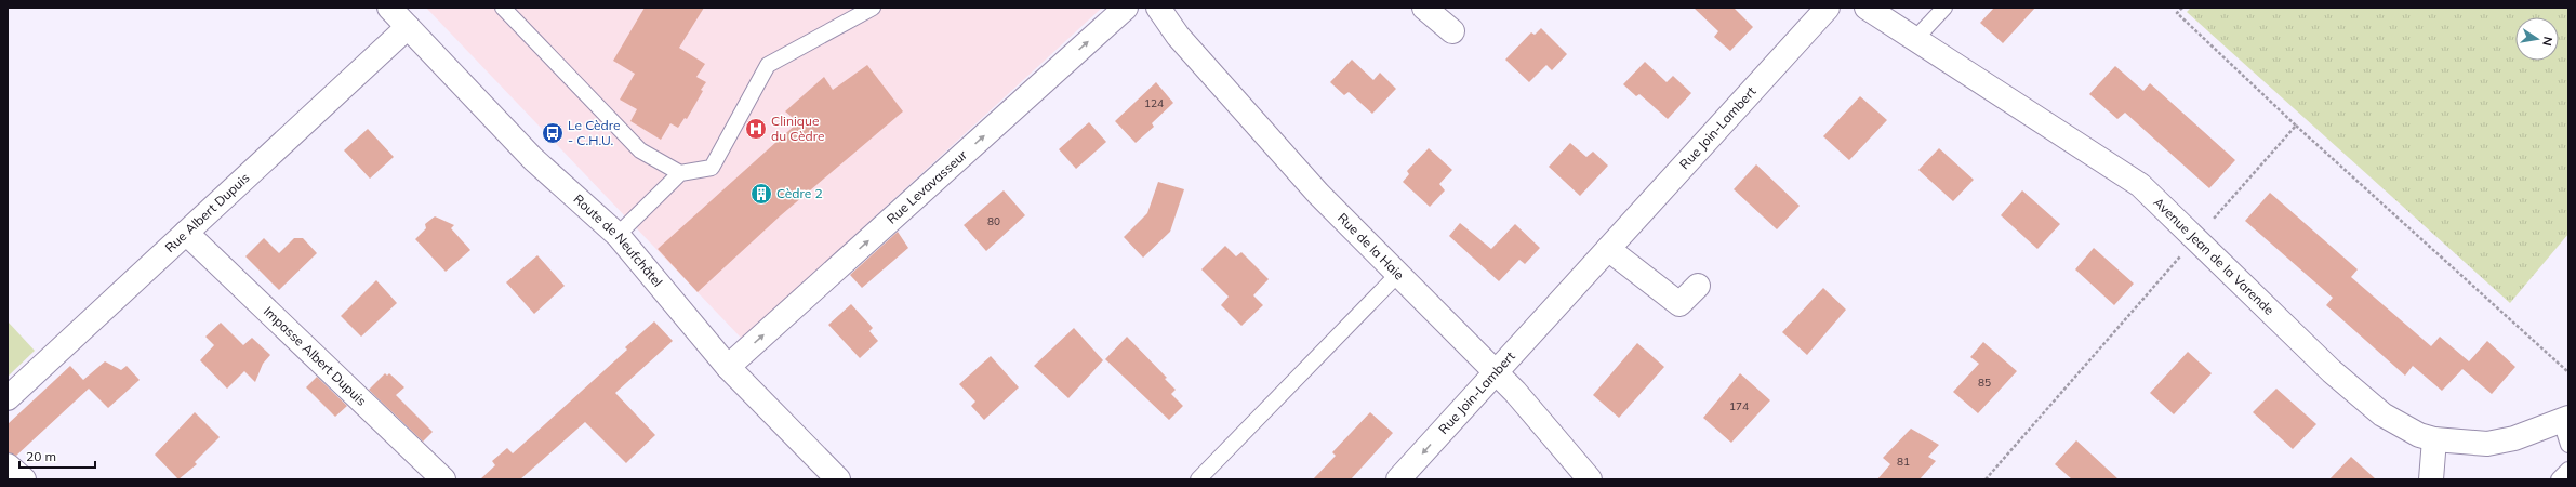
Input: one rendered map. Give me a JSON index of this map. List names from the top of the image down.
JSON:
{
  "streets": {
    "street": [
      "Rue Join-Lambert",
      "Rue Levavasseur",
      "Rue Albert Dupuis",
      "Route de Neufchâtel",
      "Rue de la Haie",
      "Avenue Jean de la Varende",
      "Impasse Albert Dupuis"
    ]
  },
  "crossings": [
    ["Rue Join-Lambert", "Rue de la Haie"],
    ["Rue Levavasseur", "Route de Neufchâtel"],
    ["Rue Albert Dupuis", "Route de Neufchâtel"],
    ["Rue Albert Dupuis", "Impasse Albert Dupuis"]
  ],
  "one_way": ["Rue Levavasseur"],
  "places": {
    "hospital": ["Clinique du Cèdre"],
    "bus stop": ["Le Cèdre - C.H.U."],
    "building": ["Cèdre 2"]
  },
  "house_numbers": [
    "124",
    "80",
    "85",
    "174",
    "81"
  ],
  "scale_bar": "20 m",
  "north": "right"
}
